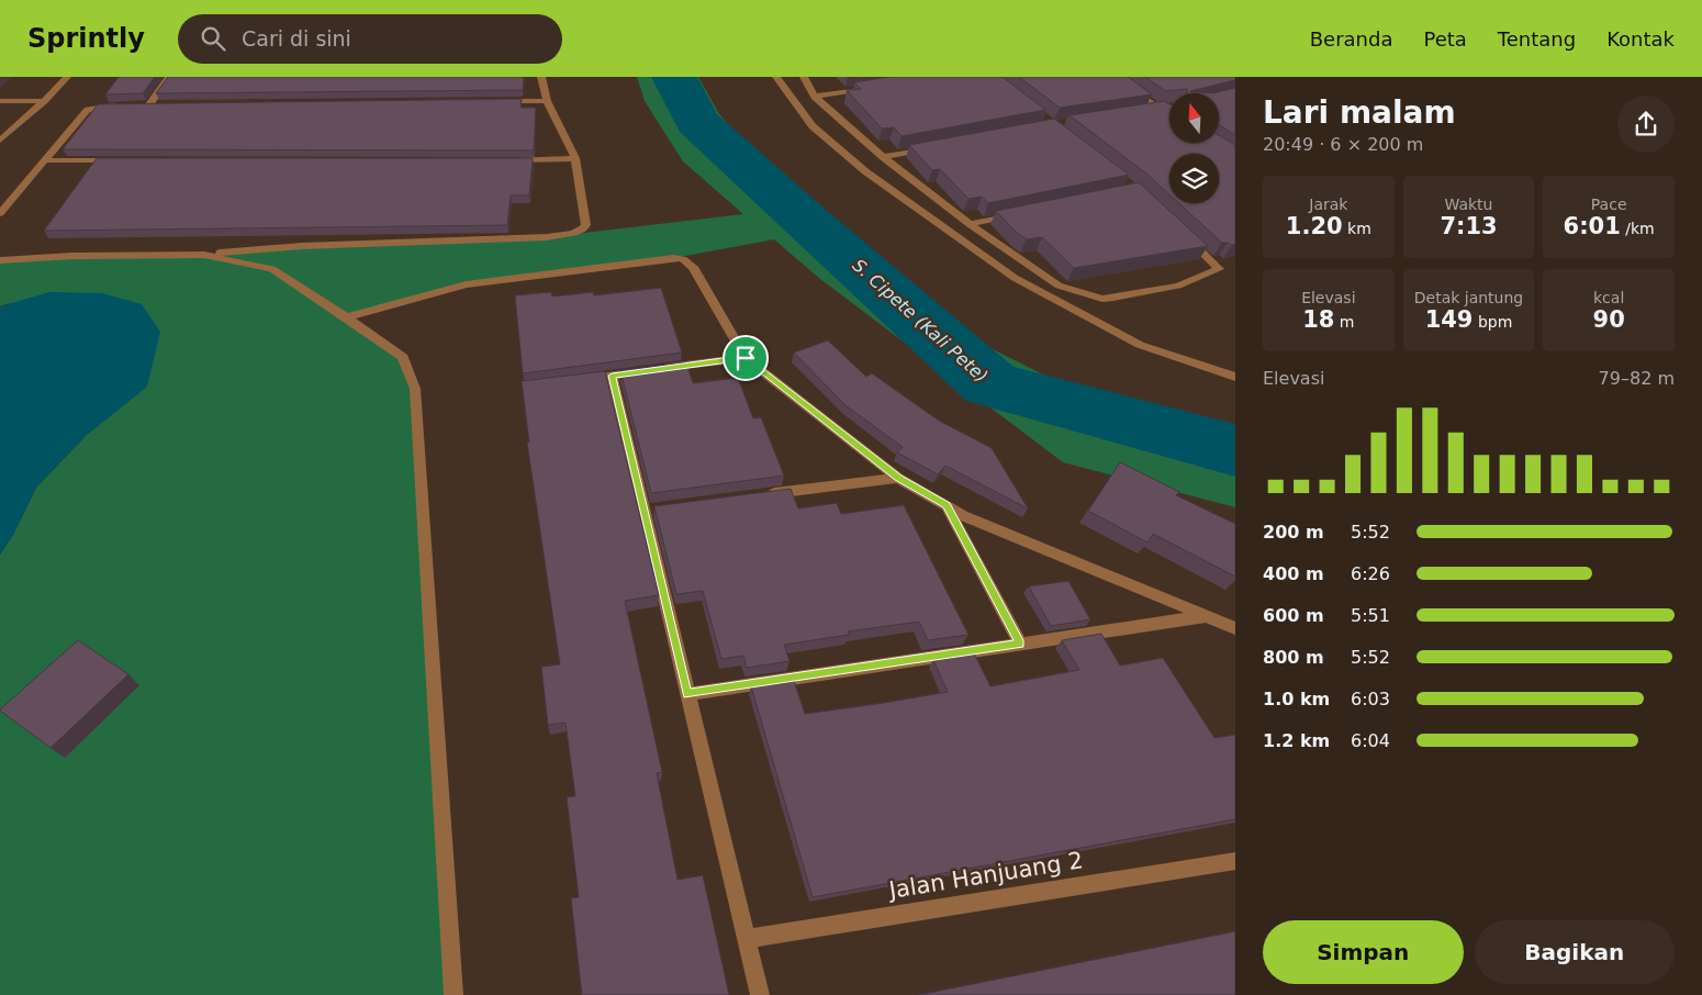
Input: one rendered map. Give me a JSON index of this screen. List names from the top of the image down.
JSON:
{
  "streets": {
    "street": ["Jalan Hanjuang 2"]
  },
  "water": ["S. Cipete (Kali Pete)"],
  "north": "top",
  "page": {
    "header": "Sprintly",
    "search": "Cari di sini",
    "nav": [
      "Beranda",
      "Peta",
      "Tentang",
      "Kontak"
    ],
    "heading": ["Lari malam", "20:49 · 6 × 200 m"],
    "stats": [
      ["Jarak", "1.20 km"],
      ["Waktu", "7:13"],
      ["Pace", "6:01 /km"],
      ["Elevasi", "18 m"],
      ["Detak jantung", "149 bpm"],
      ["kcal", "90"]
    ],
    "chart": ["Elevasi", "79–82 m"],
    "list": [
      {
        "name": "200 m",
        "note": "5:52"
      },
      {
        "name": "400 m",
        "note": "6:26"
      },
      {
        "name": "600 m",
        "note": "5:51"
      },
      {
        "name": "800 m",
        "note": "5:52"
      },
      {
        "name": "1.0 km",
        "note": "6:03"
      },
      {
        "name": "1.2 km",
        "note": "6:04"
      }
    ],
    "buttons": ["Simpan", "Bagikan"]
  }
}
